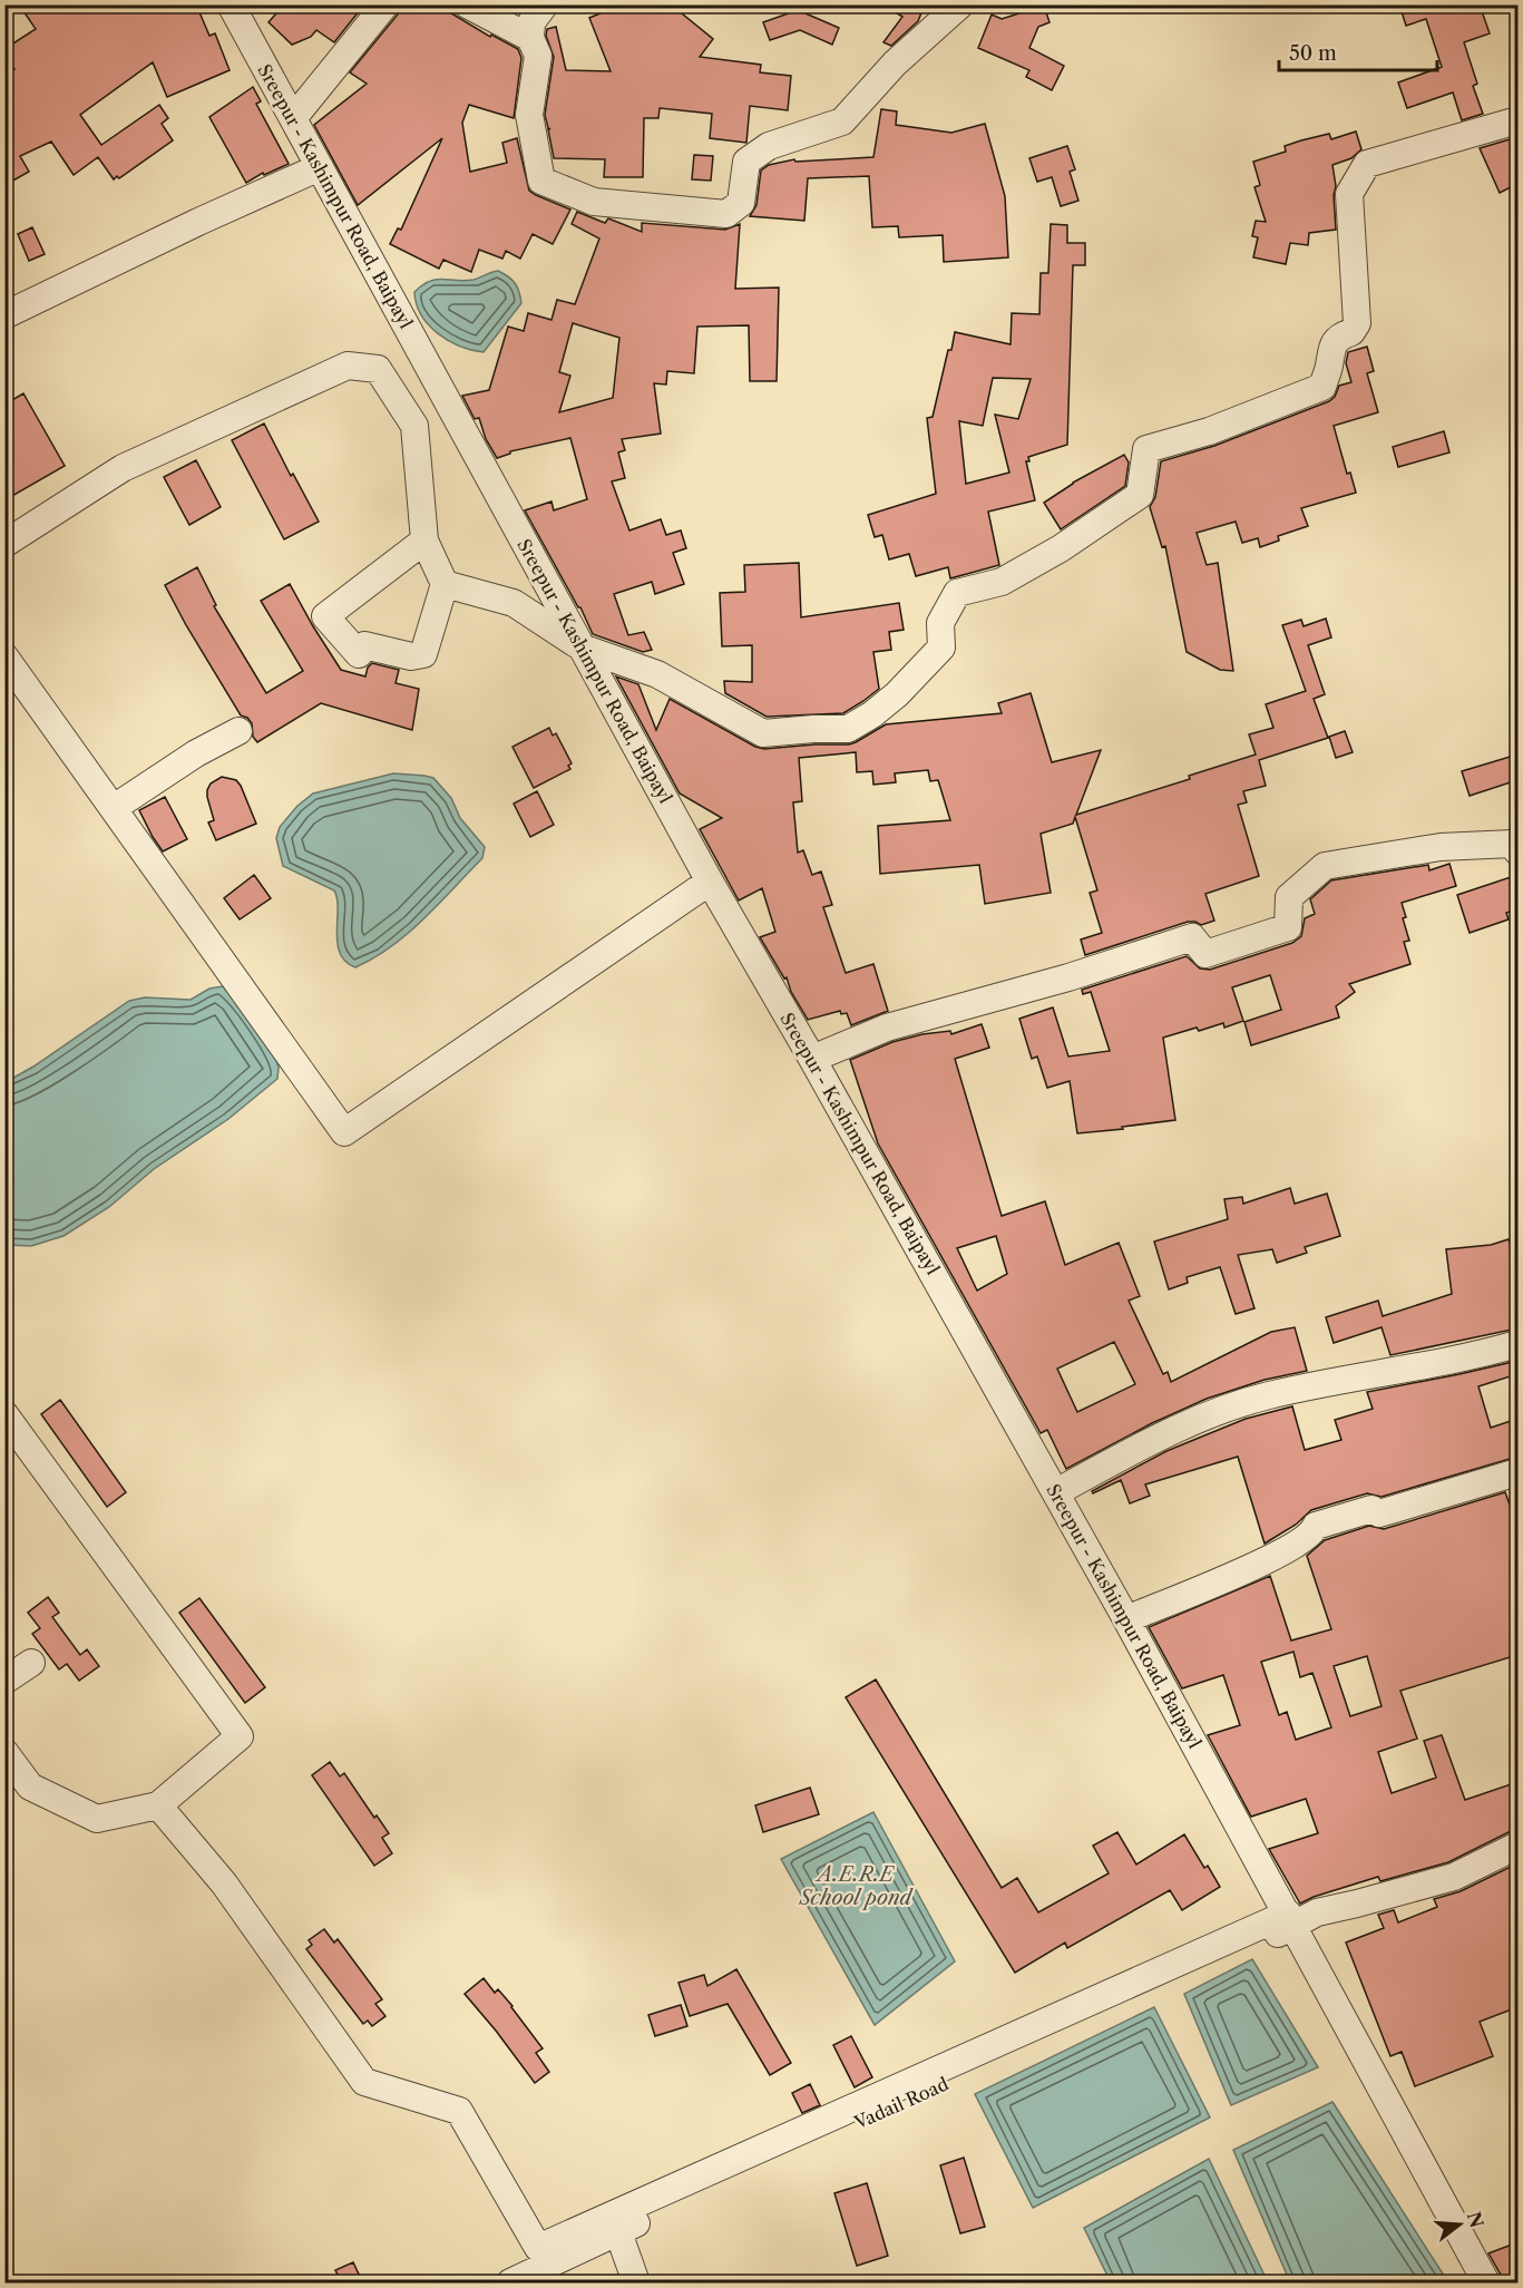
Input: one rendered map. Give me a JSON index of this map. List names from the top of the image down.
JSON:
{
  "streets": {
    "street": ["Sreepur - Kashimpur Road, Baipayl", "Vadail Road"]
  },
  "crossings": [
    ["Sreepur - Kashimpur Road, Baipayl", "Vadail Road"]
  ],
  "water": ["A.E.R.E School pond"],
  "scale_bar": "50 m",
  "north": "right"
}
